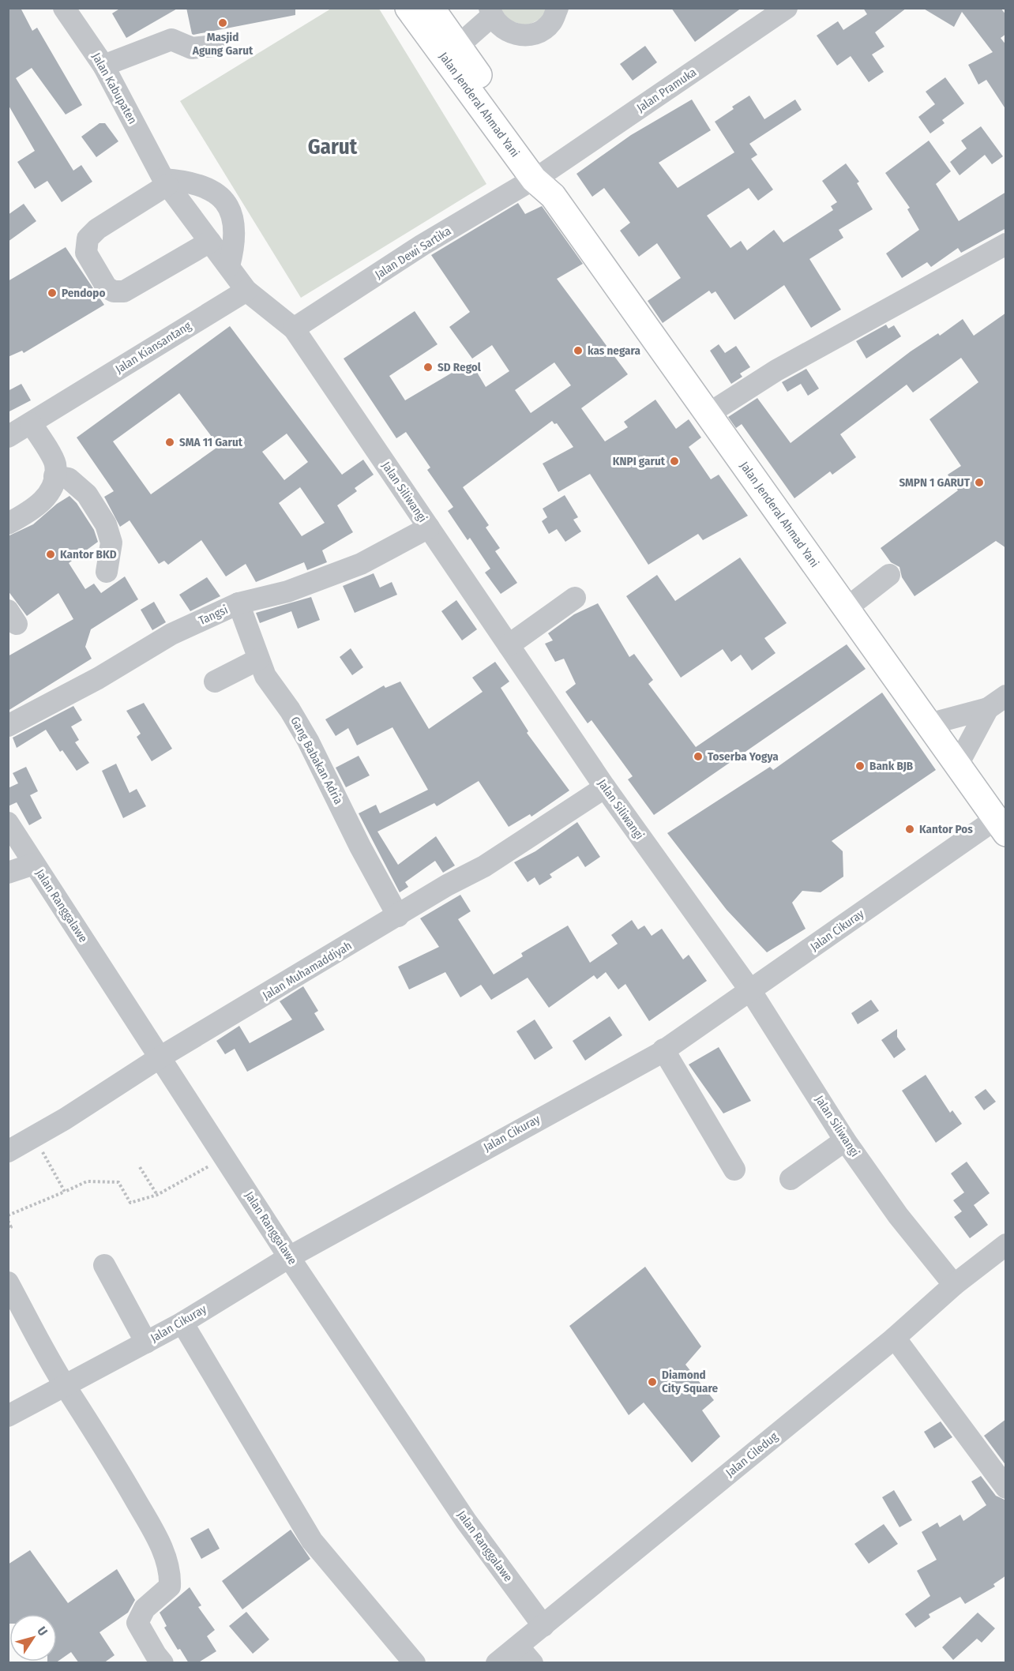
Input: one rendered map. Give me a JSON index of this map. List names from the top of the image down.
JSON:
{
  "streets": {
    "main road": ["Jalan Jenderal Ahmad Yani"],
    "street": [
      "Jalan Kabupaten",
      "Jalan Pramuka",
      "Jalan Dewi Sartika",
      "Jalan Kiansantang",
      "Jalan Siliwangi",
      "Tangsi",
      "Gang Babakan Adria",
      "Jalan Ranggalawe",
      "Jalan Cikuray",
      "Jalan Muhamaddiyah",
      "Jalan Ciledug"
    ]
  },
  "crossings": [
    ["Jalan Kabupaten", "Jalan Kiansantang"],
    ["Jalan Pramuka", "Jalan Jenderal Ahmad Yani"],
    ["Jalan Pramuka", "Jalan Dewi Sartika"],
    ["Jalan Jenderal Ahmad Yani", "Jalan Dewi Sartika"],
    ["Jalan Jenderal Ahmad Yani", "Jalan Cikuray"],
    ["Jalan Dewi Sartika", "Jalan Siliwangi"],
    ["Jalan Siliwangi", "Tangsi"],
    ["Jalan Siliwangi", "Jalan Cikuray"],
    ["Jalan Siliwangi", "Jalan Muhamaddiyah"],
    ["Jalan Siliwangi", "Jalan Ciledug"],
    ["Tangsi", "Gang Babakan Adria"],
    ["Gang Babakan Adria", "Jalan Muhamaddiyah"],
    ["Jalan Ranggalawe", "Jalan Cikuray"],
    ["Jalan Ranggalawe", "Jalan Muhamaddiyah"],
    ["Jalan Ranggalawe", "Jalan Ciledug"]
  ],
  "districts": ["Garut"],
  "places": [
    "Masjid Agung Garut",
    "Pendopo",
    "kas negara",
    "SD Regol",
    "SMA 11 Garut",
    "KNPI garut",
    "SMPN 1 GARUT",
    "Kantor BKD",
    "Toserba Yogya",
    "Bank BJB",
    "Kantor Pos",
    "Diamond City Square"
  ],
  "north": "top right"
}
